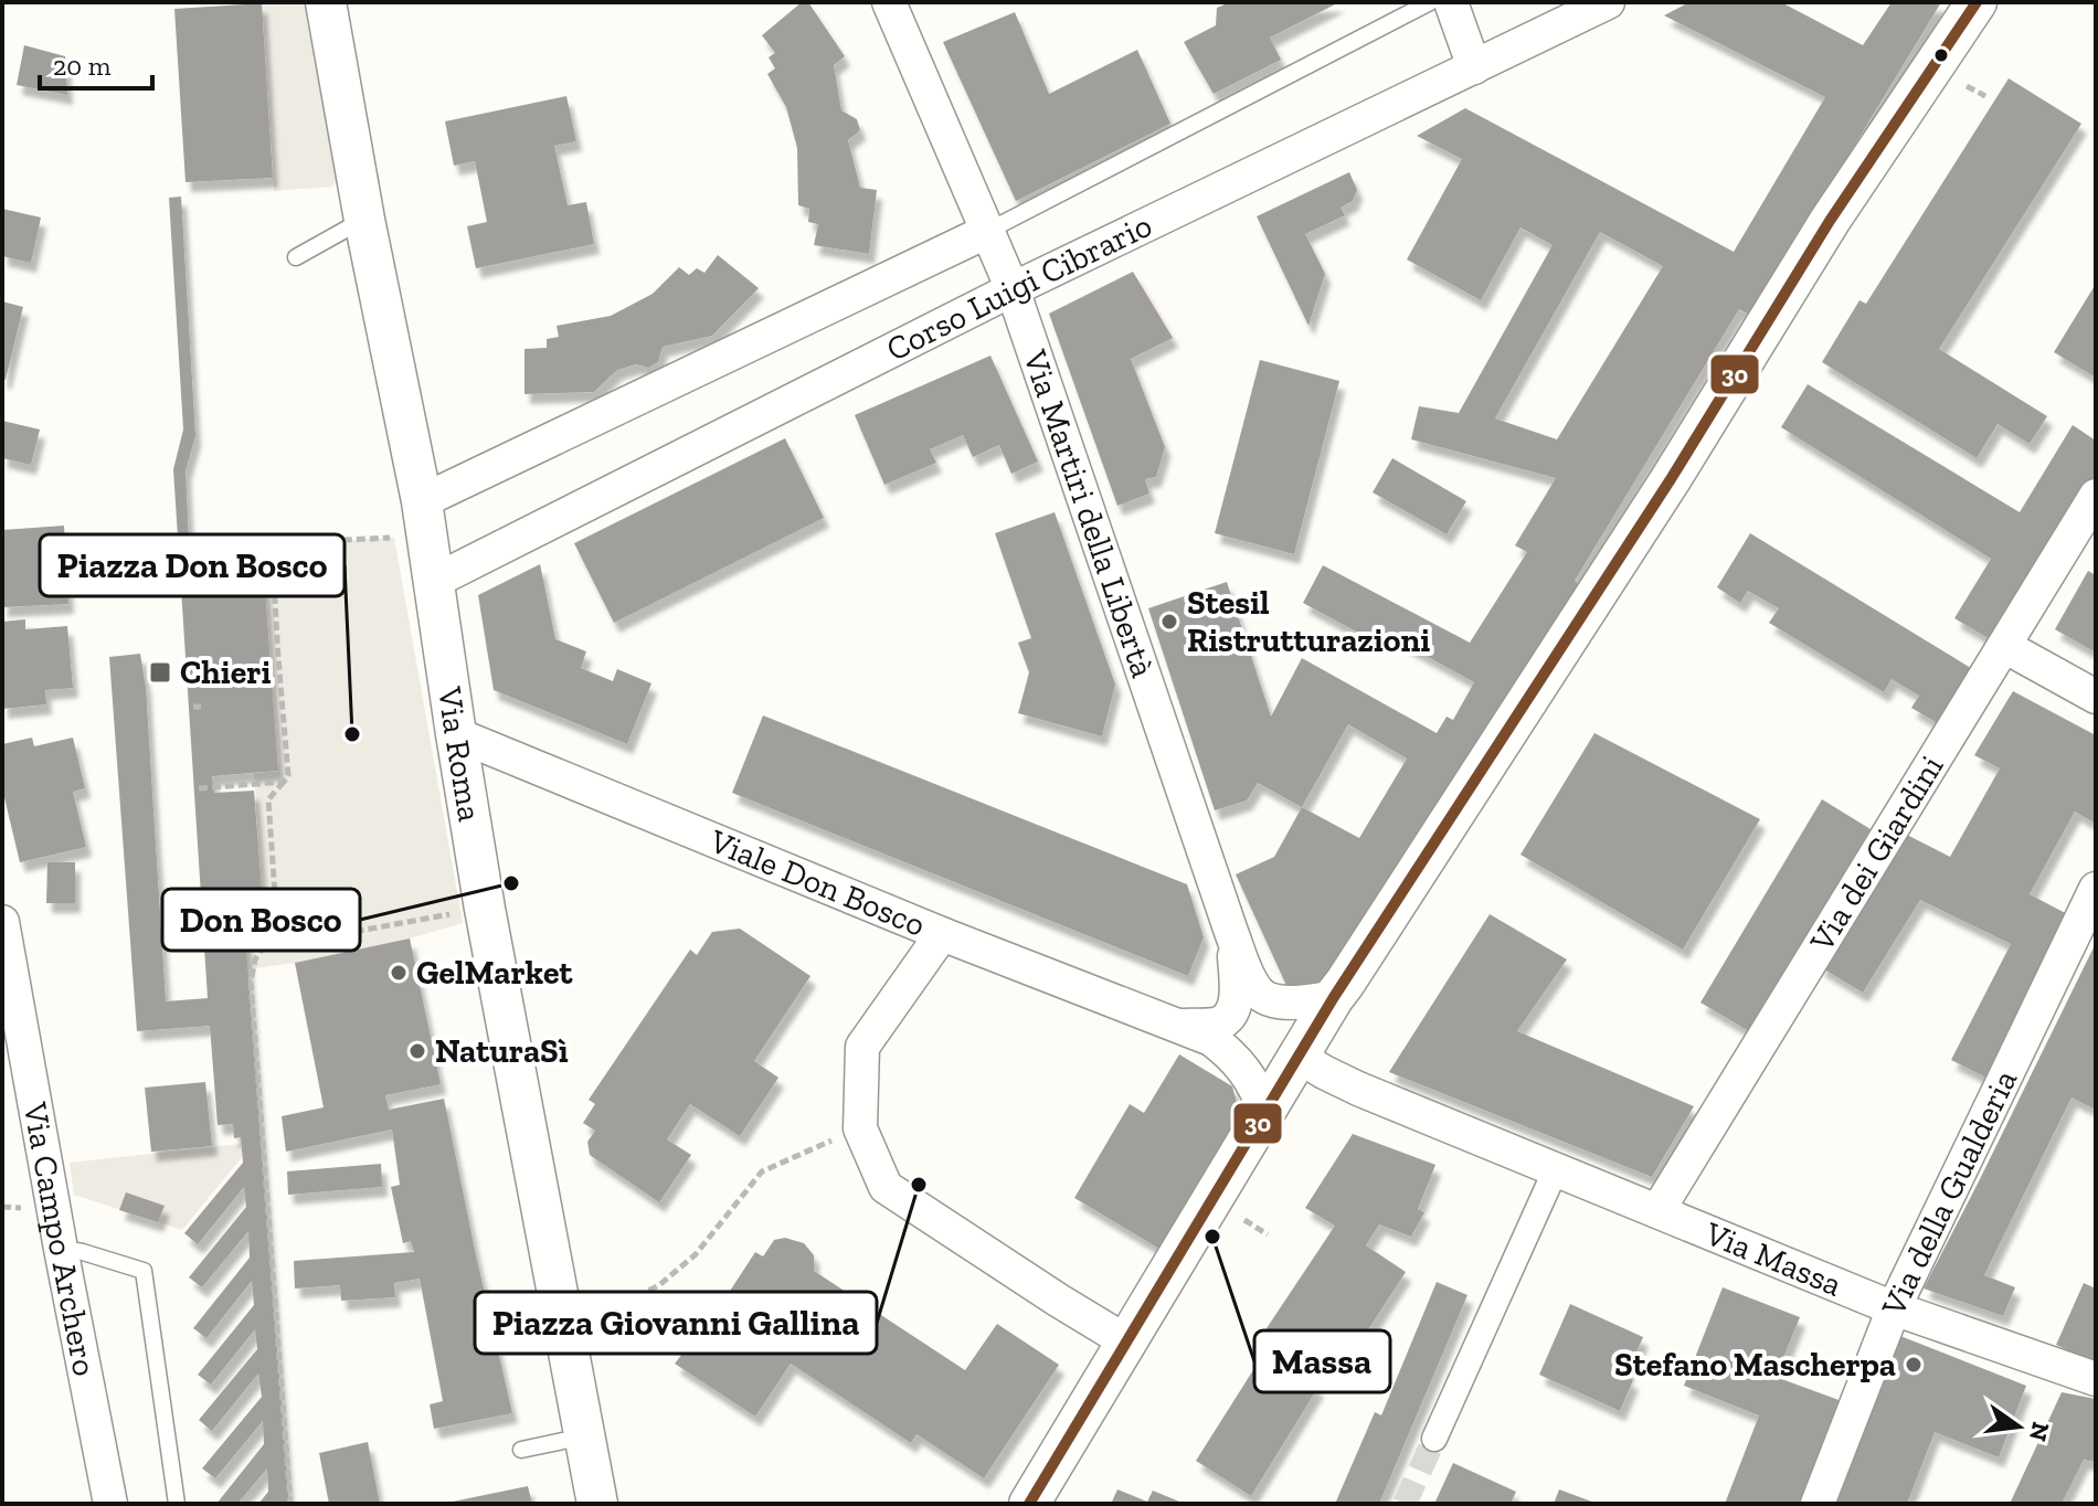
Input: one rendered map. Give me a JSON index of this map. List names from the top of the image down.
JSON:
{
  "streets": {
    "street": [
      "Corso Luigi Cibrario",
      "Via Martiri della Libertà",
      "Via Roma",
      "Via dei Giardini",
      "Viale Don Bosco",
      "Via della Gualderia",
      "Via Campo Archero",
      "Via Massa"
    ]
  },
  "crossings": [
    ["Corso Luigi Cibrario", "Via Martiri della Libertà"],
    ["Corso Luigi Cibrario", "Via Roma"],
    ["Via Martiri della Libertà", "Viale Don Bosco"],
    ["Via Roma", "Viale Don Bosco"],
    ["Via dei Giardini", "Via Massa"],
    ["Via della Gualderia", "Via Massa"]
  ],
  "places": {
    "other": [
      "Stesil Ristrutturazioni",
      "Piazza Don Bosco",
      "Don Bosco",
      "GelMarket",
      "NaturaSì",
      "Piazza Giovanni Gallina",
      "Massa",
      "Stefano Mascherpa"
    ],
    "transit": ["Chieri"]
  },
  "lines": ["transit line 30"],
  "scale_bar": "20 m",
  "north": "right"
}
